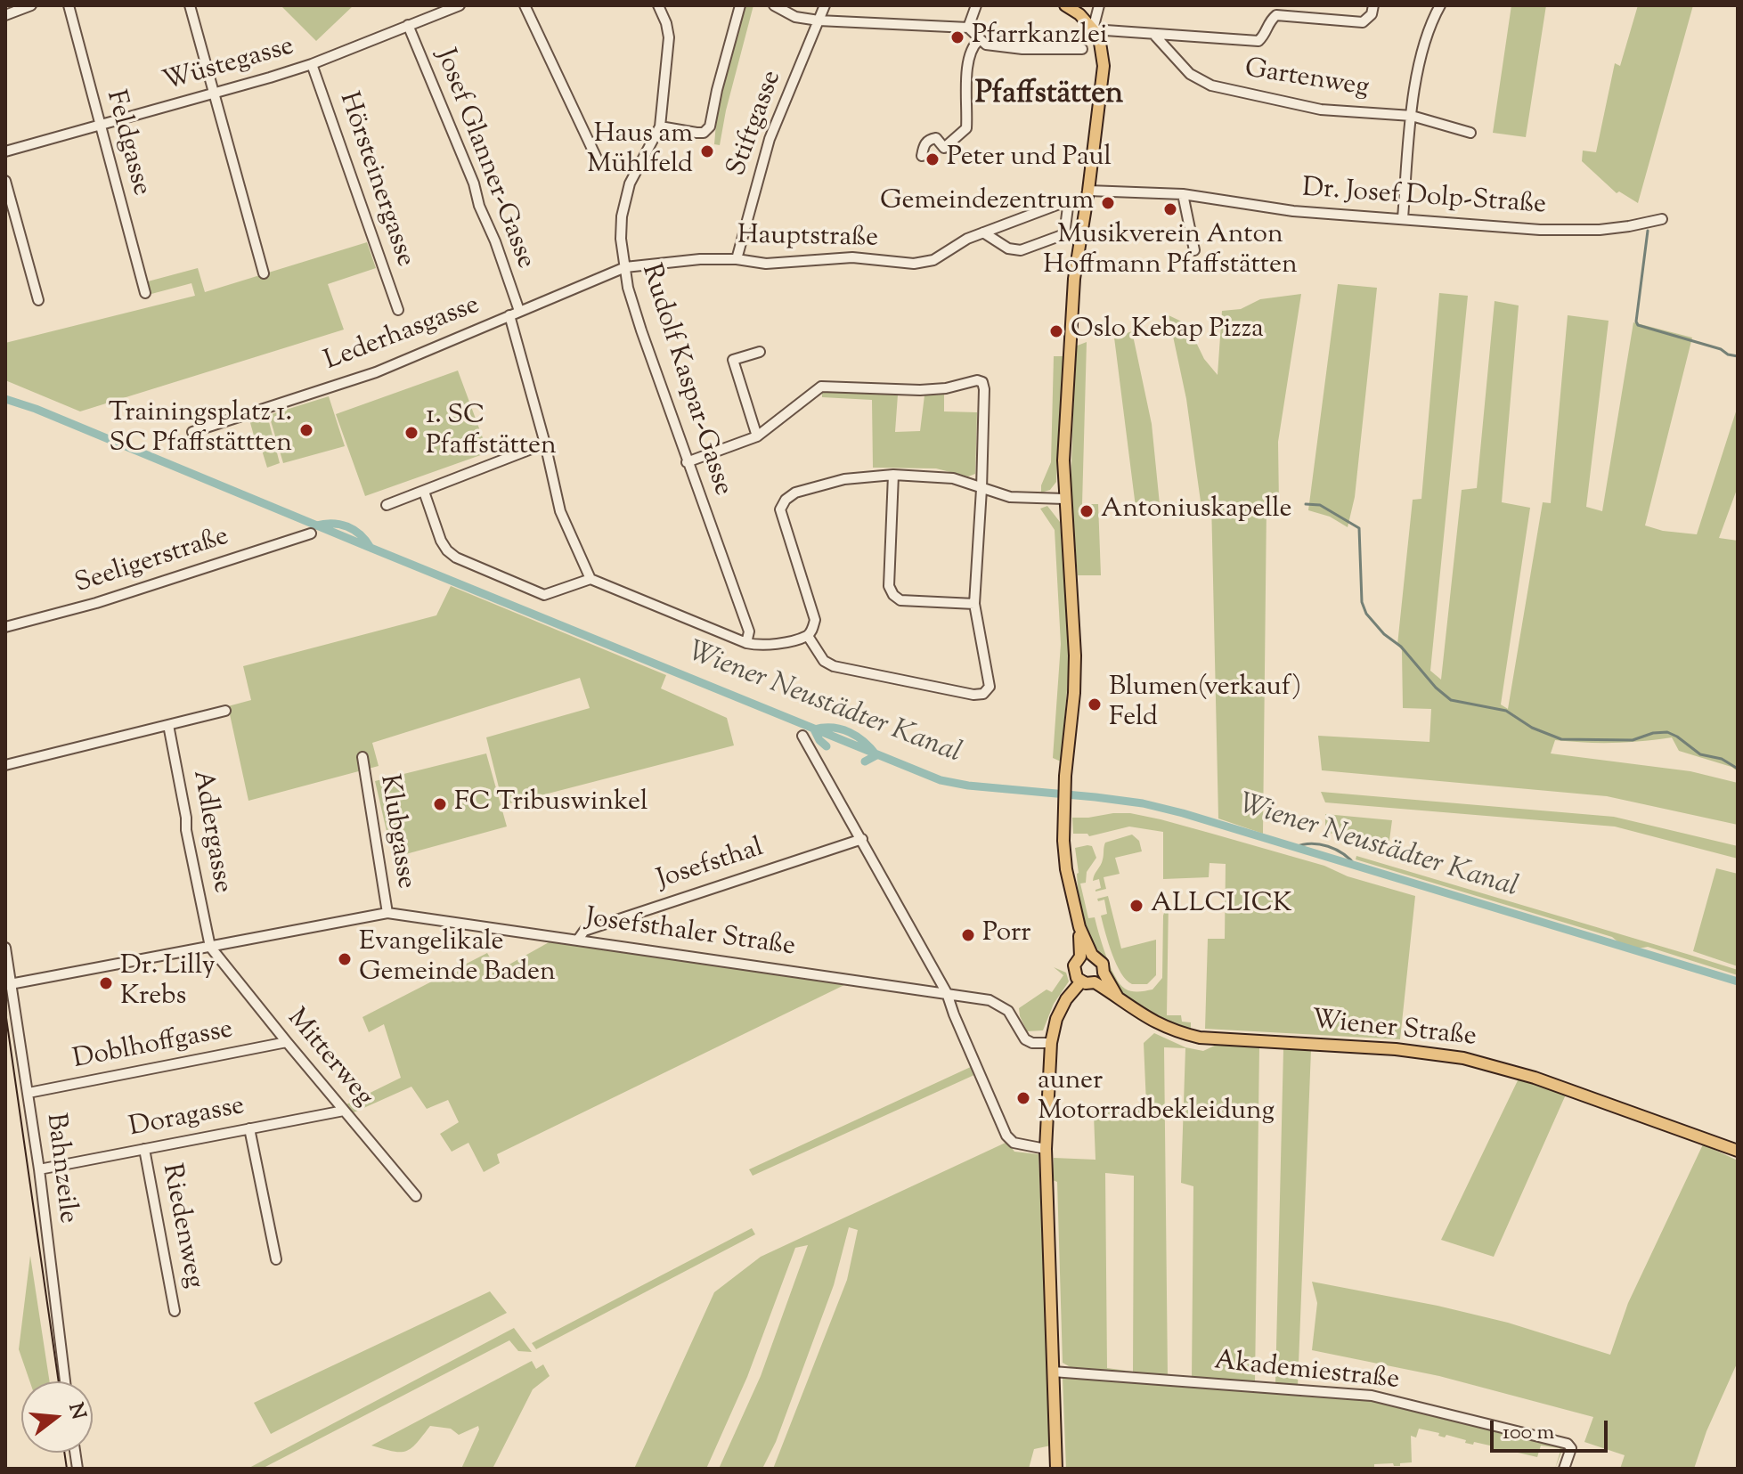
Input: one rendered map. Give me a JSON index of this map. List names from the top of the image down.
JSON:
{
  "streets": {
    "main road": ["Wiener Straße"],
    "street": [
      "Wüstegasse",
      "Gartenweg",
      "Stiftgasse",
      "Feldgasse",
      "Josef Glanner-Gasse",
      "Hörsteinergasse",
      "Dr. Josef Dolp-Straße",
      "Hauptstraße",
      "Lederhasgasse",
      "Rudolf Kaspar-Gasse",
      "Seeligerstraße",
      "Adlergasse",
      "Klubgasse",
      "Josefsthal",
      "Josefsthaler Straße",
      "Doblhoffgasse",
      "Mitterweg",
      "Doragasse",
      "Bahnzeile",
      "Riedenweg",
      "Akademiestraße"
    ]
  },
  "crossings": [
    ["Wüstegasse", "Feldgasse"],
    ["Wüstegasse", "Josef Glanner-Gasse"],
    ["Wüstegasse", "Hörsteinergasse"],
    ["Stiftgasse", "Hauptstraße"],
    ["Josef Glanner-Gasse", "Lederhasgasse"],
    ["Dr. Josef Dolp-Straße", "Hauptstraße"],
    ["Dr. Josef Dolp-Straße", "Wiener Straße"],
    ["Hauptstraße", "Lederhasgasse"],
    ["Hauptstraße", "Rudolf Kaspar-Gasse"],
    ["Lederhasgasse", "Rudolf Kaspar-Gasse"],
    ["Adlergasse", "Josefsthaler Straße"],
    ["Adlergasse", "Mitterweg"],
    ["Klubgasse", "Josefsthaler Straße"],
    ["Josefsthal", "Josefsthaler Straße"],
    ["Josefsthaler Straße", "Mitterweg"],
    ["Josefsthaler Straße", "Bahnzeile"],
    ["Doblhoffgasse", "Mitterweg"],
    ["Doblhoffgasse", "Bahnzeile"],
    ["Mitterweg", "Doragasse"],
    ["Doragasse", "Bahnzeile"],
    ["Doragasse", "Riedenweg"]
  ],
  "districts": ["Pfaffstätten"],
  "water": ["Wiener Neustädter Kanal"],
  "places": [
    "Pfarrkanzlei",
    "Haus am Mühlfeld",
    "Peter und Paul",
    "Gemeindezentrum",
    "Musikverein Anton Hoffmann Pfaffstätten",
    "Oslo Kebap Pizza",
    "Trainingsplatz 1. SC Pfaffstättten",
    "1. SC Pfaffstätten",
    "Antoniuskapelle",
    "Blumen(verkauf) Feld",
    "FC Tribuswinkel",
    "ALLCLICK",
    "Porr",
    "Evangelikale Gemeinde Baden",
    "Dr. Lilly Krebs",
    "auner Motorradbekleidung"
  ],
  "scale_bar": "100 m",
  "north": "right"
}
